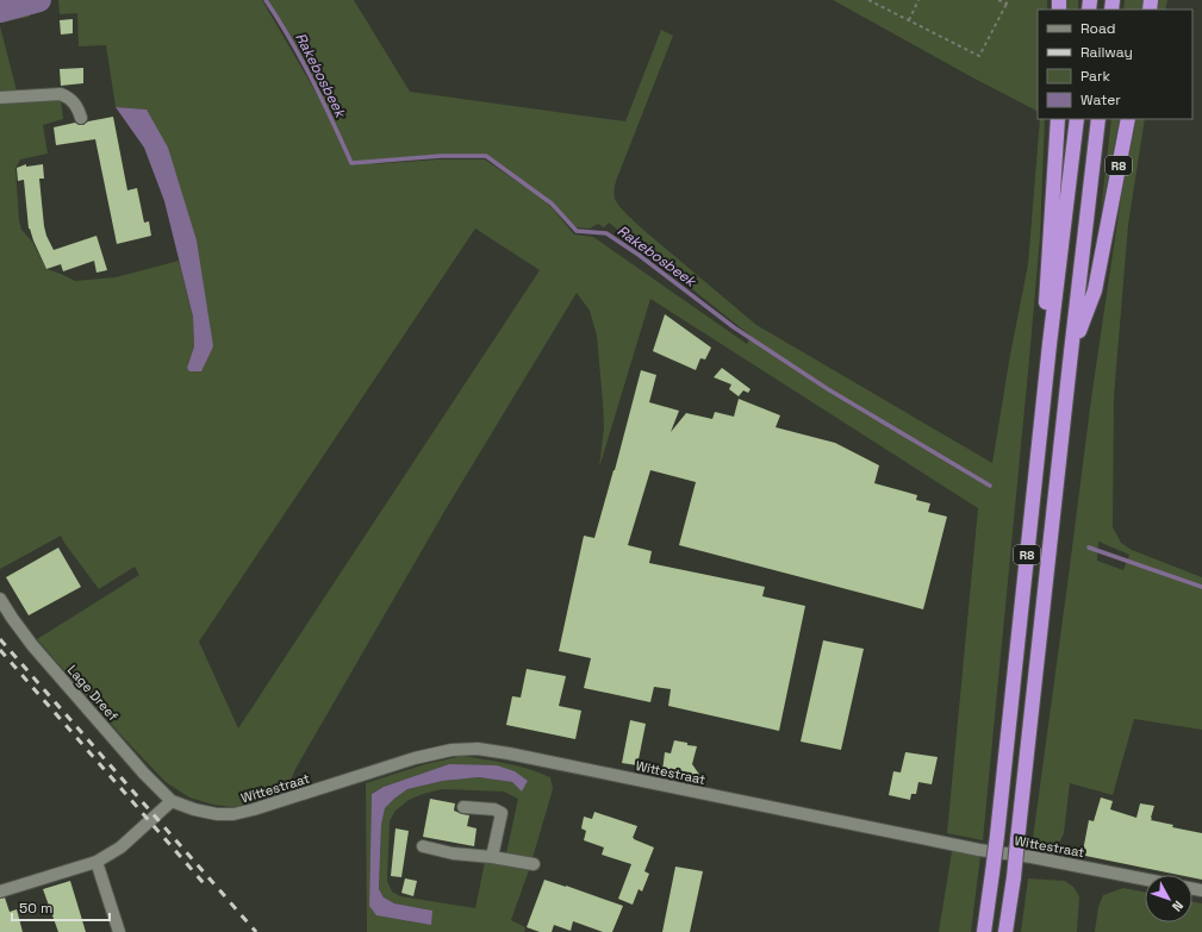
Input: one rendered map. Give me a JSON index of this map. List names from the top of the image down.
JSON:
{
  "streets": {
    "highway": ["R8"],
    "street": ["Lage Dreef", "Wittestraat"]
  },
  "crossings": [
    ["Lage Dreef", "Wittestraat"]
  ],
  "water": ["Rakebosbeek"],
  "legend": [
    "Road",
    "Railway",
    "Park",
    "Water"
  ],
  "scale_bar": "50 m",
  "north": "bottom right"
}
